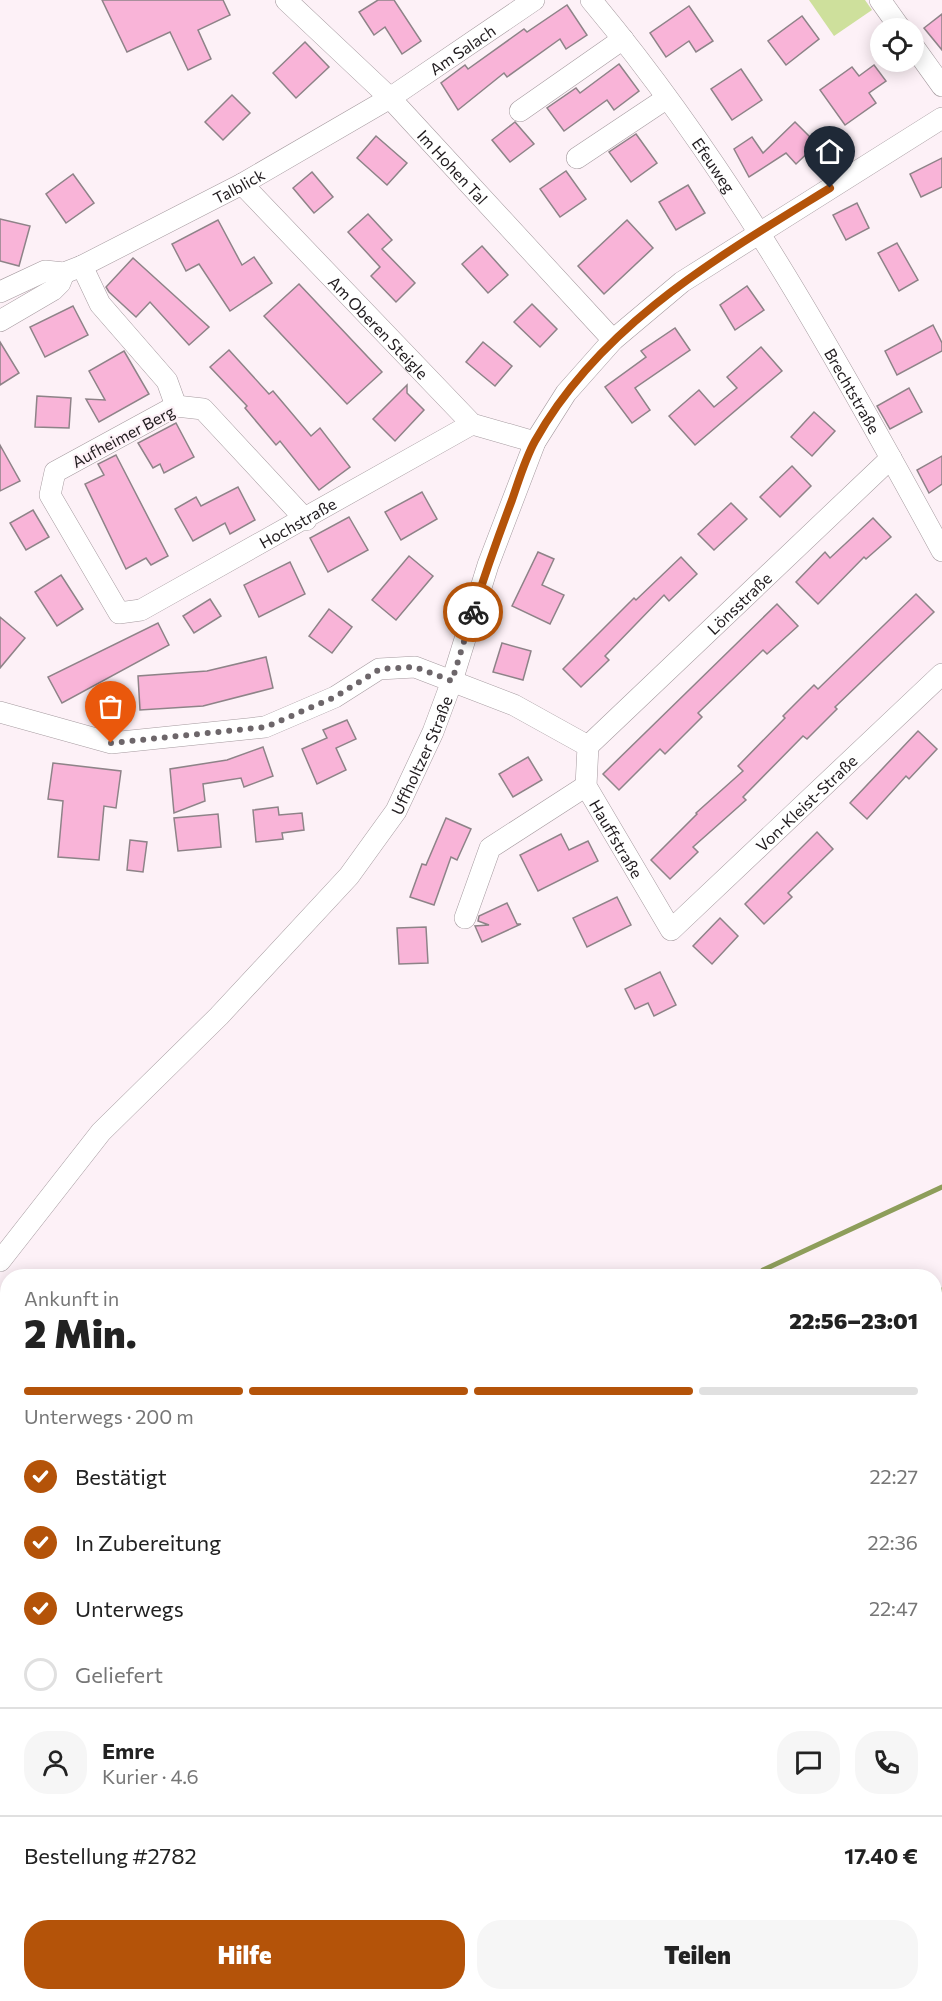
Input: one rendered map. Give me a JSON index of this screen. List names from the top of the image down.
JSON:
{
  "streets": {
    "street": [
      "Am Salach",
      "Efeuweg",
      "Im Hohen Tal",
      "Talblick",
      "Am Oberen Steigle",
      "Brechtstraße",
      "Aufheimer Berg",
      "Hochstraße",
      "Lönsstraße",
      "Uffholtzer Straße",
      "Von-Kleist-Straße",
      "Hauffstraße"
    ]
  },
  "crossings": [
    ["Am Salach", "Im Hohen Tal"],
    ["Am Salach", "Talblick"],
    ["Efeuweg", "Brechtstraße"],
    ["Efeuweg", "Uffholtzer Straße"],
    ["Im Hohen Tal", "Talblick"],
    ["Im Hohen Tal", "Uffholtzer Straße"],
    ["Talblick", "Am Oberen Steigle"],
    ["Am Oberen Steigle", "Hochstraße"],
    ["Brechtstraße", "Lönsstraße"],
    ["Brechtstraße", "Uffholtzer Straße"],
    ["Aufheimer Berg", "Hochstraße"],
    ["Lönsstraße", "Hauffstraße"],
    ["Von-Kleist-Straße", "Hauffstraße"]
  ],
  "page": {
    "heading": ["2 Min.", "Ankunft in", "22:56–23:01"],
    "panel": [
      "Emre",
      "Kurier · 4.6",
      "Bestellung #2782",
      "17.40 €"
    ],
    "bar": "Unterwegs · 200 m",
    "list": [
      ["Bestätigt", "22:27"],
      ["In Zubereitung", "22:36"],
      ["Unterwegs", "22:47"],
      "Geliefert"
    ],
    "buttons": ["Hilfe", "Teilen"]
  }
}
